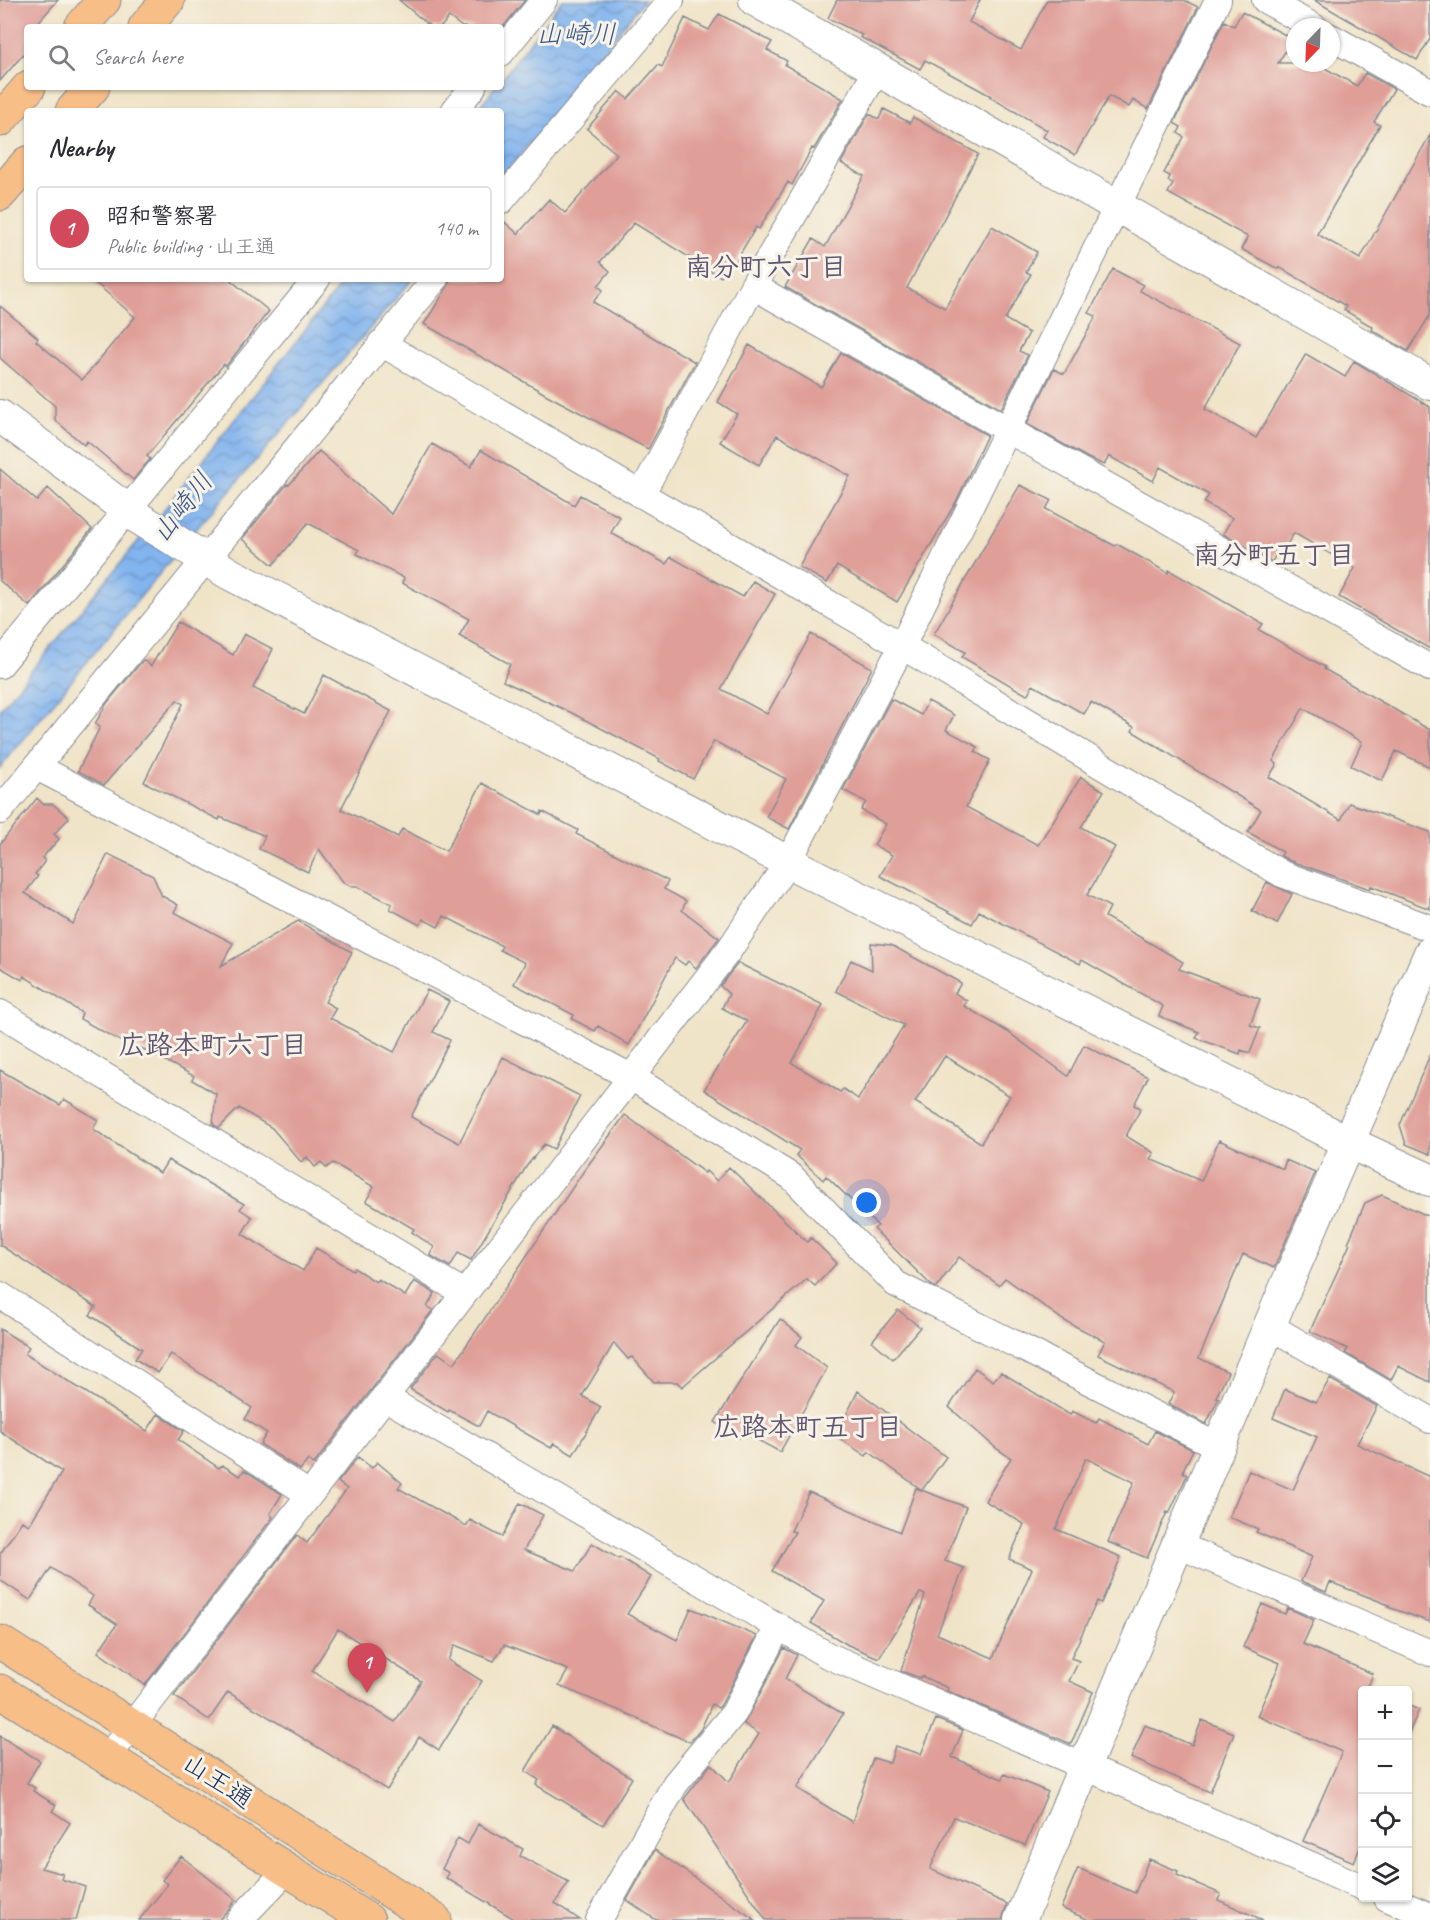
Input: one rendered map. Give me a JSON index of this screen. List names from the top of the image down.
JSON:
{
  "streets": {
    "main road": ["山王通"]
  },
  "districts": [
    "南分町六丁目",
    "南分町五丁目",
    "広路本町六丁目",
    "広路本町五丁目"
  ],
  "water": ["山崎川"],
  "north": "bottom left",
  "page": {
    "search": "Search here",
    "heading": "Nearby",
    "list": [
      {
        "mark": "1",
        "name": "昭和警察署",
        "note": "Public building · 山王通",
        "value": "140 m"
      }
    ],
    "pins": "1",
    "map_buttons": ["+", "−"]
  }
}
